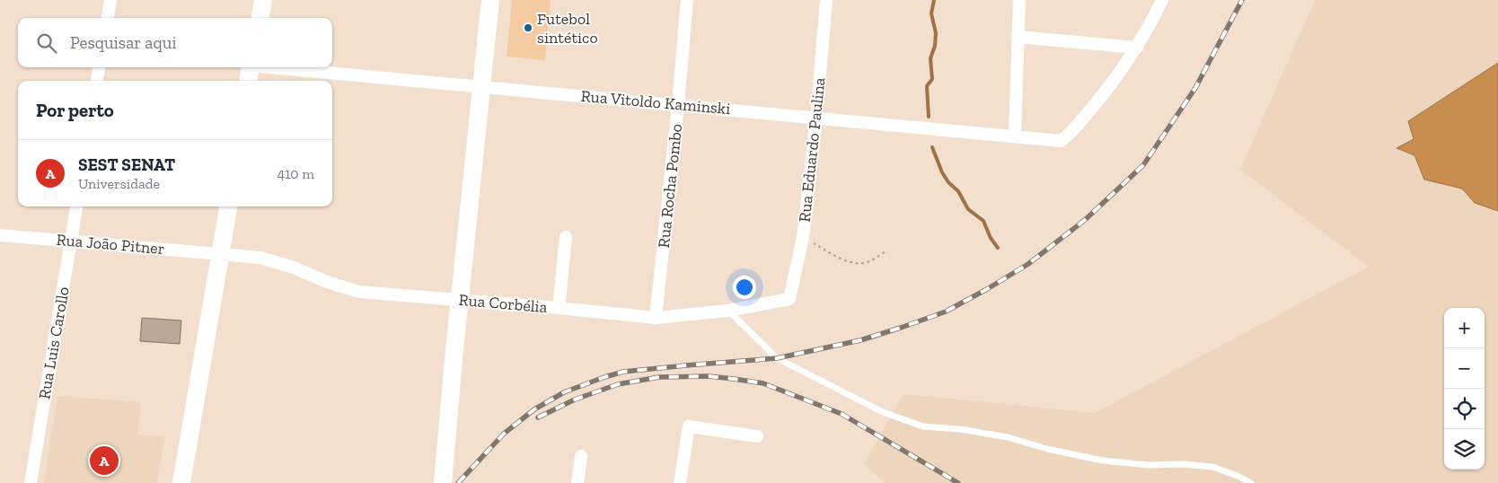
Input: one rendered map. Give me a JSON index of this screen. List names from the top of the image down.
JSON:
{
  "streets": {
    "street": [
      "Rua Vitoldo Kaminski",
      "Rua Eduardo Paulina",
      "Rua Rocha Pombo",
      "Rua João Pitner",
      "Rua Corbélia",
      "Rua Luis Carollo"
    ]
  },
  "crossings": [
    ["Rua Vitoldo Kaminski", "Rua Eduardo Paulina"],
    ["Rua Vitoldo Kaminski", "Rua Rocha Pombo"],
    ["Rua Eduardo Paulina", "Rua Corbélia"],
    ["Rua Rocha Pombo", "Rua Corbélia"],
    ["Rua João Pitner", "Rua Corbélia"],
    ["Rua João Pitner", "Rua Luis Carollo"]
  ],
  "places": ["Futebol sintético"],
  "page": {
    "search": "Pesquisar aqui",
    "heading": "Por perto",
    "list": [
      {
        "mark": "A",
        "name": "SEST SENAT",
        "note": "Universidade",
        "value": "410 m"
      }
    ],
    "map_buttons": ["+", "−"],
    "pins": "A"
  }
}
